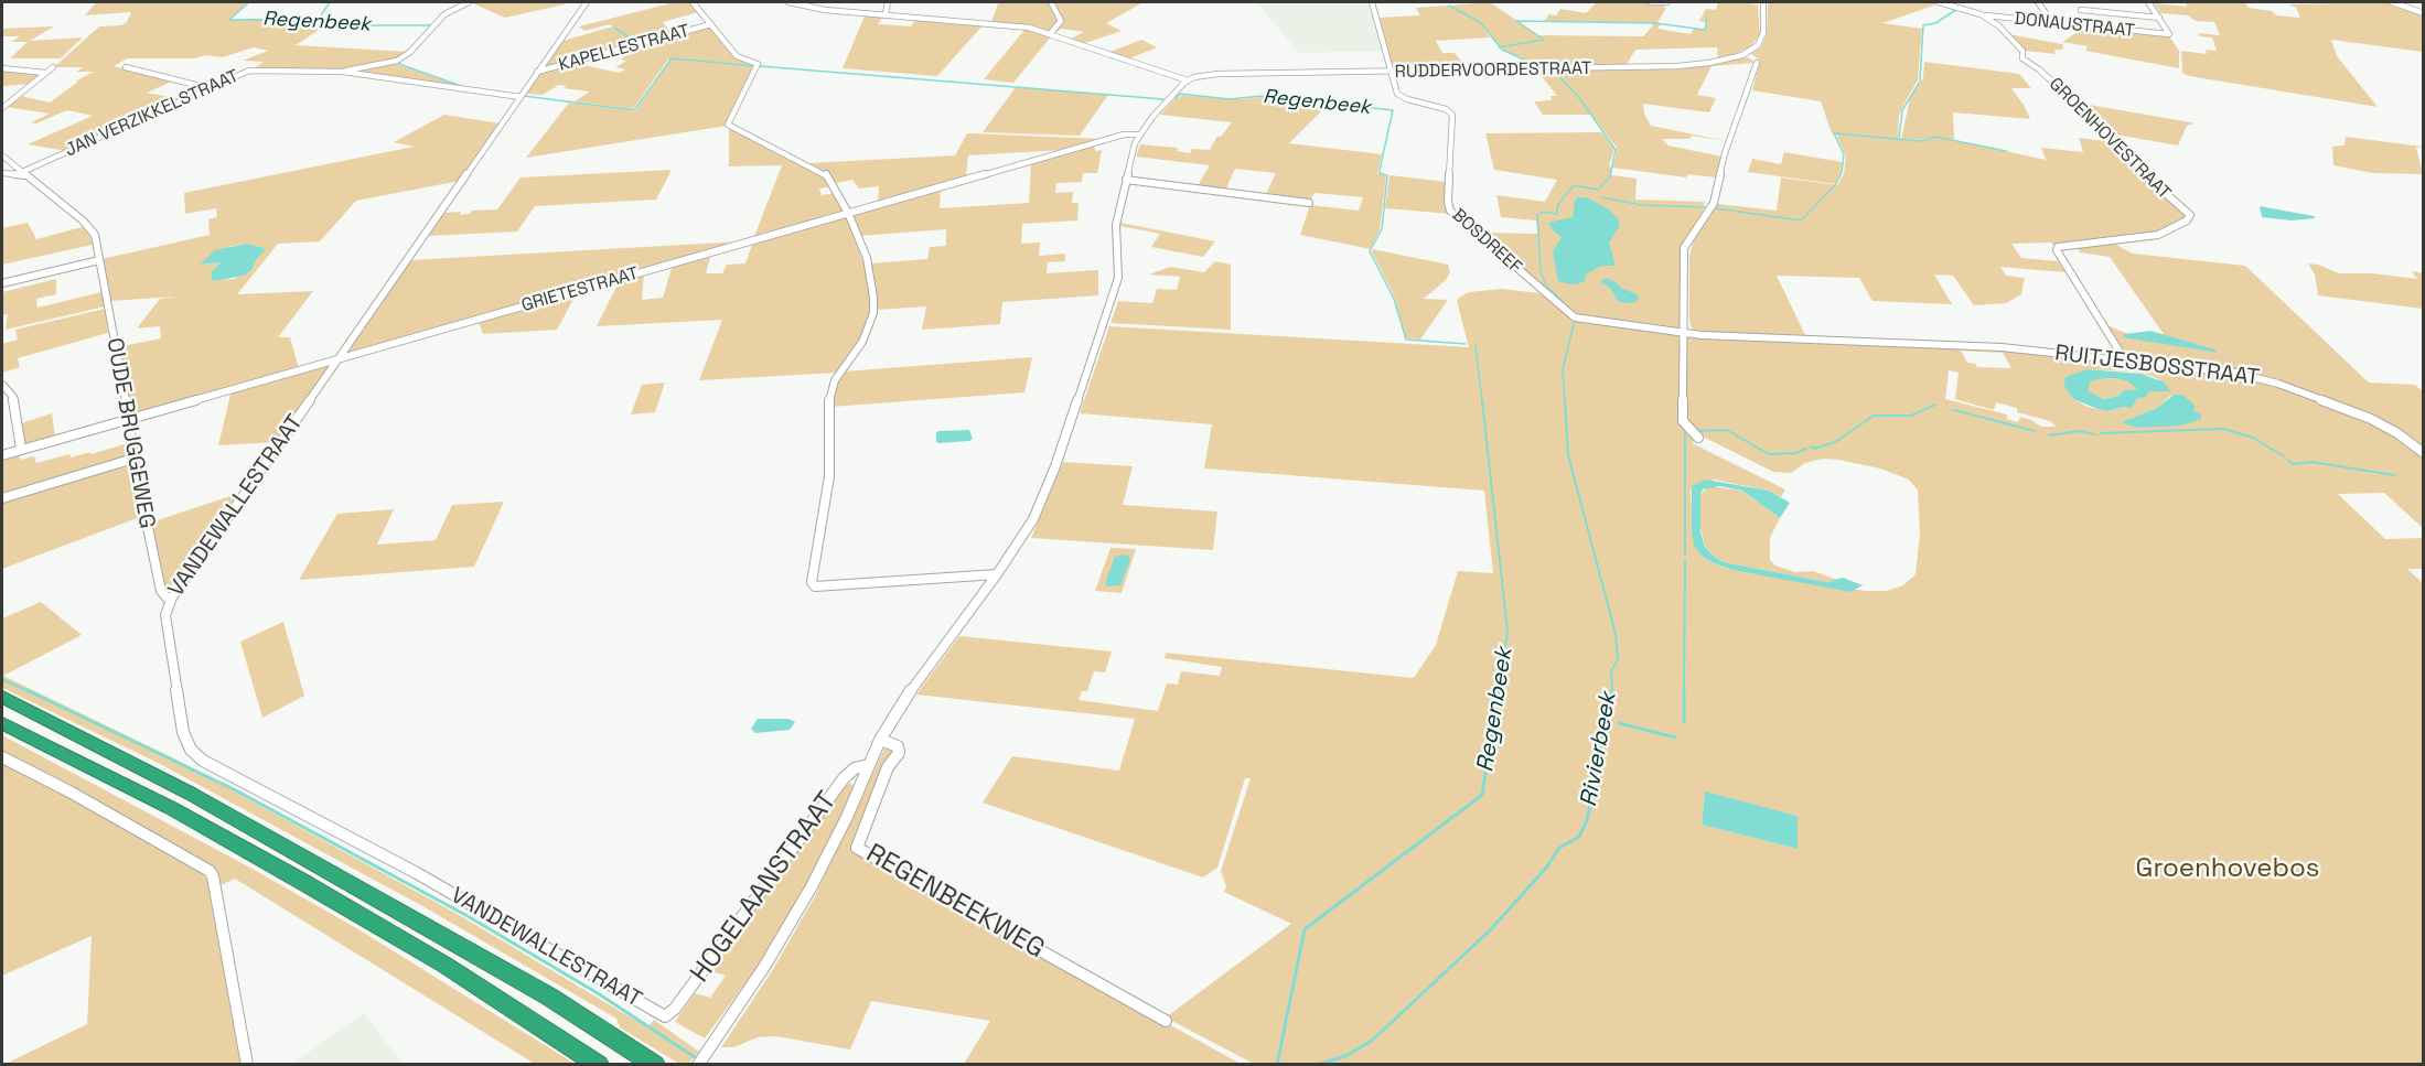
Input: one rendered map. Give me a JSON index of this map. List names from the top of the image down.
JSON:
{
  "streets": {
    "street": [
      "DONAUSTRAAT",
      "KAPELLESTRAAT",
      "RUDDERVOORDESTRAAT",
      "JAN VERZIKKELSTRAAT",
      "GROENHOVESTRAAT",
      "BOSDREEF",
      "GRIETESTRAAT",
      "RUITJESBOSSTRAAT",
      "OUDE BRUGGEWEG",
      "VANDEWALLESTRAAT",
      "HOGELAANSTRAAT",
      "REGENBEEKWEG"
    ]
  },
  "crossings": [
    ["DONAUSTRAAT", "GROENHOVESTRAAT"],
    ["KAPELLESTRAAT", "VANDEWALLESTRAAT"],
    ["RUDDERVOORDESTRAAT", "BOSDREEF"],
    ["JAN VERZIKKELSTRAAT", "OUDE BRUGGEWEG"],
    ["JAN VERZIKKELSTRAAT", "VANDEWALLESTRAAT"],
    ["GROENHOVESTRAAT", "RUITJESBOSSTRAAT"],
    ["BOSDREEF", "RUITJESBOSSTRAAT"],
    ["GRIETESTRAAT", "OUDE BRUGGEWEG"],
    ["GRIETESTRAAT", "VANDEWALLESTRAAT"],
    ["OUDE BRUGGEWEG", "VANDEWALLESTRAAT"],
    ["VANDEWALLESTRAAT", "HOGELAANSTRAAT"]
  ],
  "water": ["Regenbeek", "Rivierbeek"],
  "parks": ["Groenhovebos"]
}
